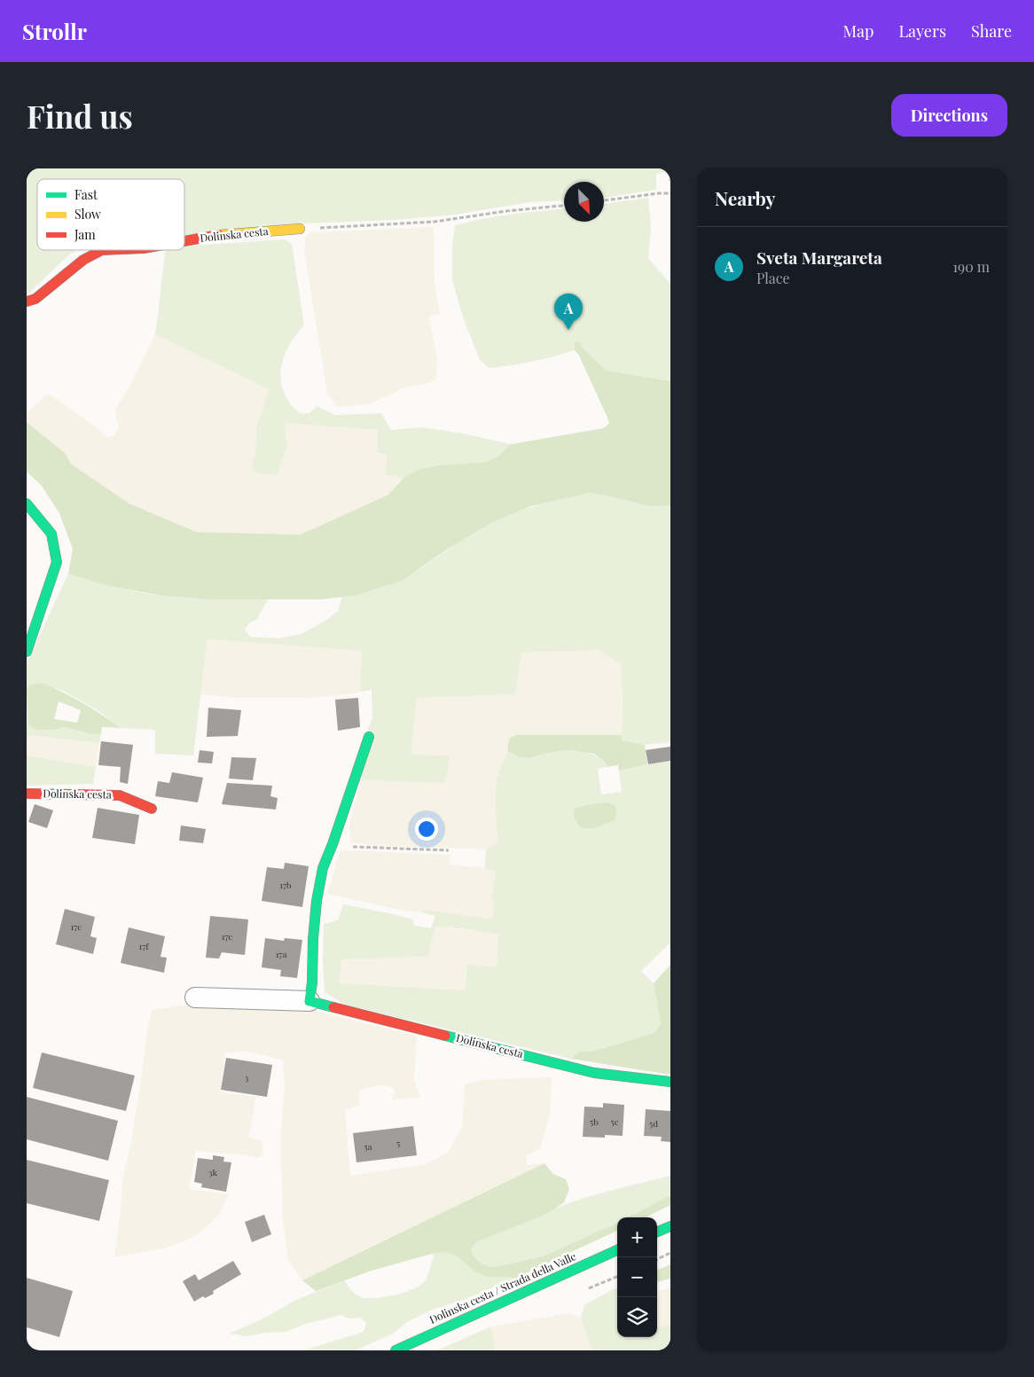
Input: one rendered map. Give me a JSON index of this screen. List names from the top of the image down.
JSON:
{
  "streets": {
    "street": ["Dolinska cesta", "Dolinska cesta / Strada della Valle"]
  },
  "house_numbers": [
    "17b",
    "17e",
    "17c",
    "17f",
    "17a",
    "3",
    "5b",
    "5c",
    "5d",
    "5",
    "5a",
    "3k"
  ],
  "legend": ["Fast", "Slow", "Jam"],
  "north": "bottom right",
  "page": {
    "header": "Strollr",
    "nav": ["Map", "Layers", "Share"],
    "buttons": "Directions",
    "title": "Find us",
    "heading": "Nearby",
    "list": [
      {
        "mark": "A",
        "name": "Sveta Margareta",
        "note": "Place",
        "value": "190 m"
      }
    ],
    "pins": "A",
    "map_buttons": ["+", "−"]
  }
}
